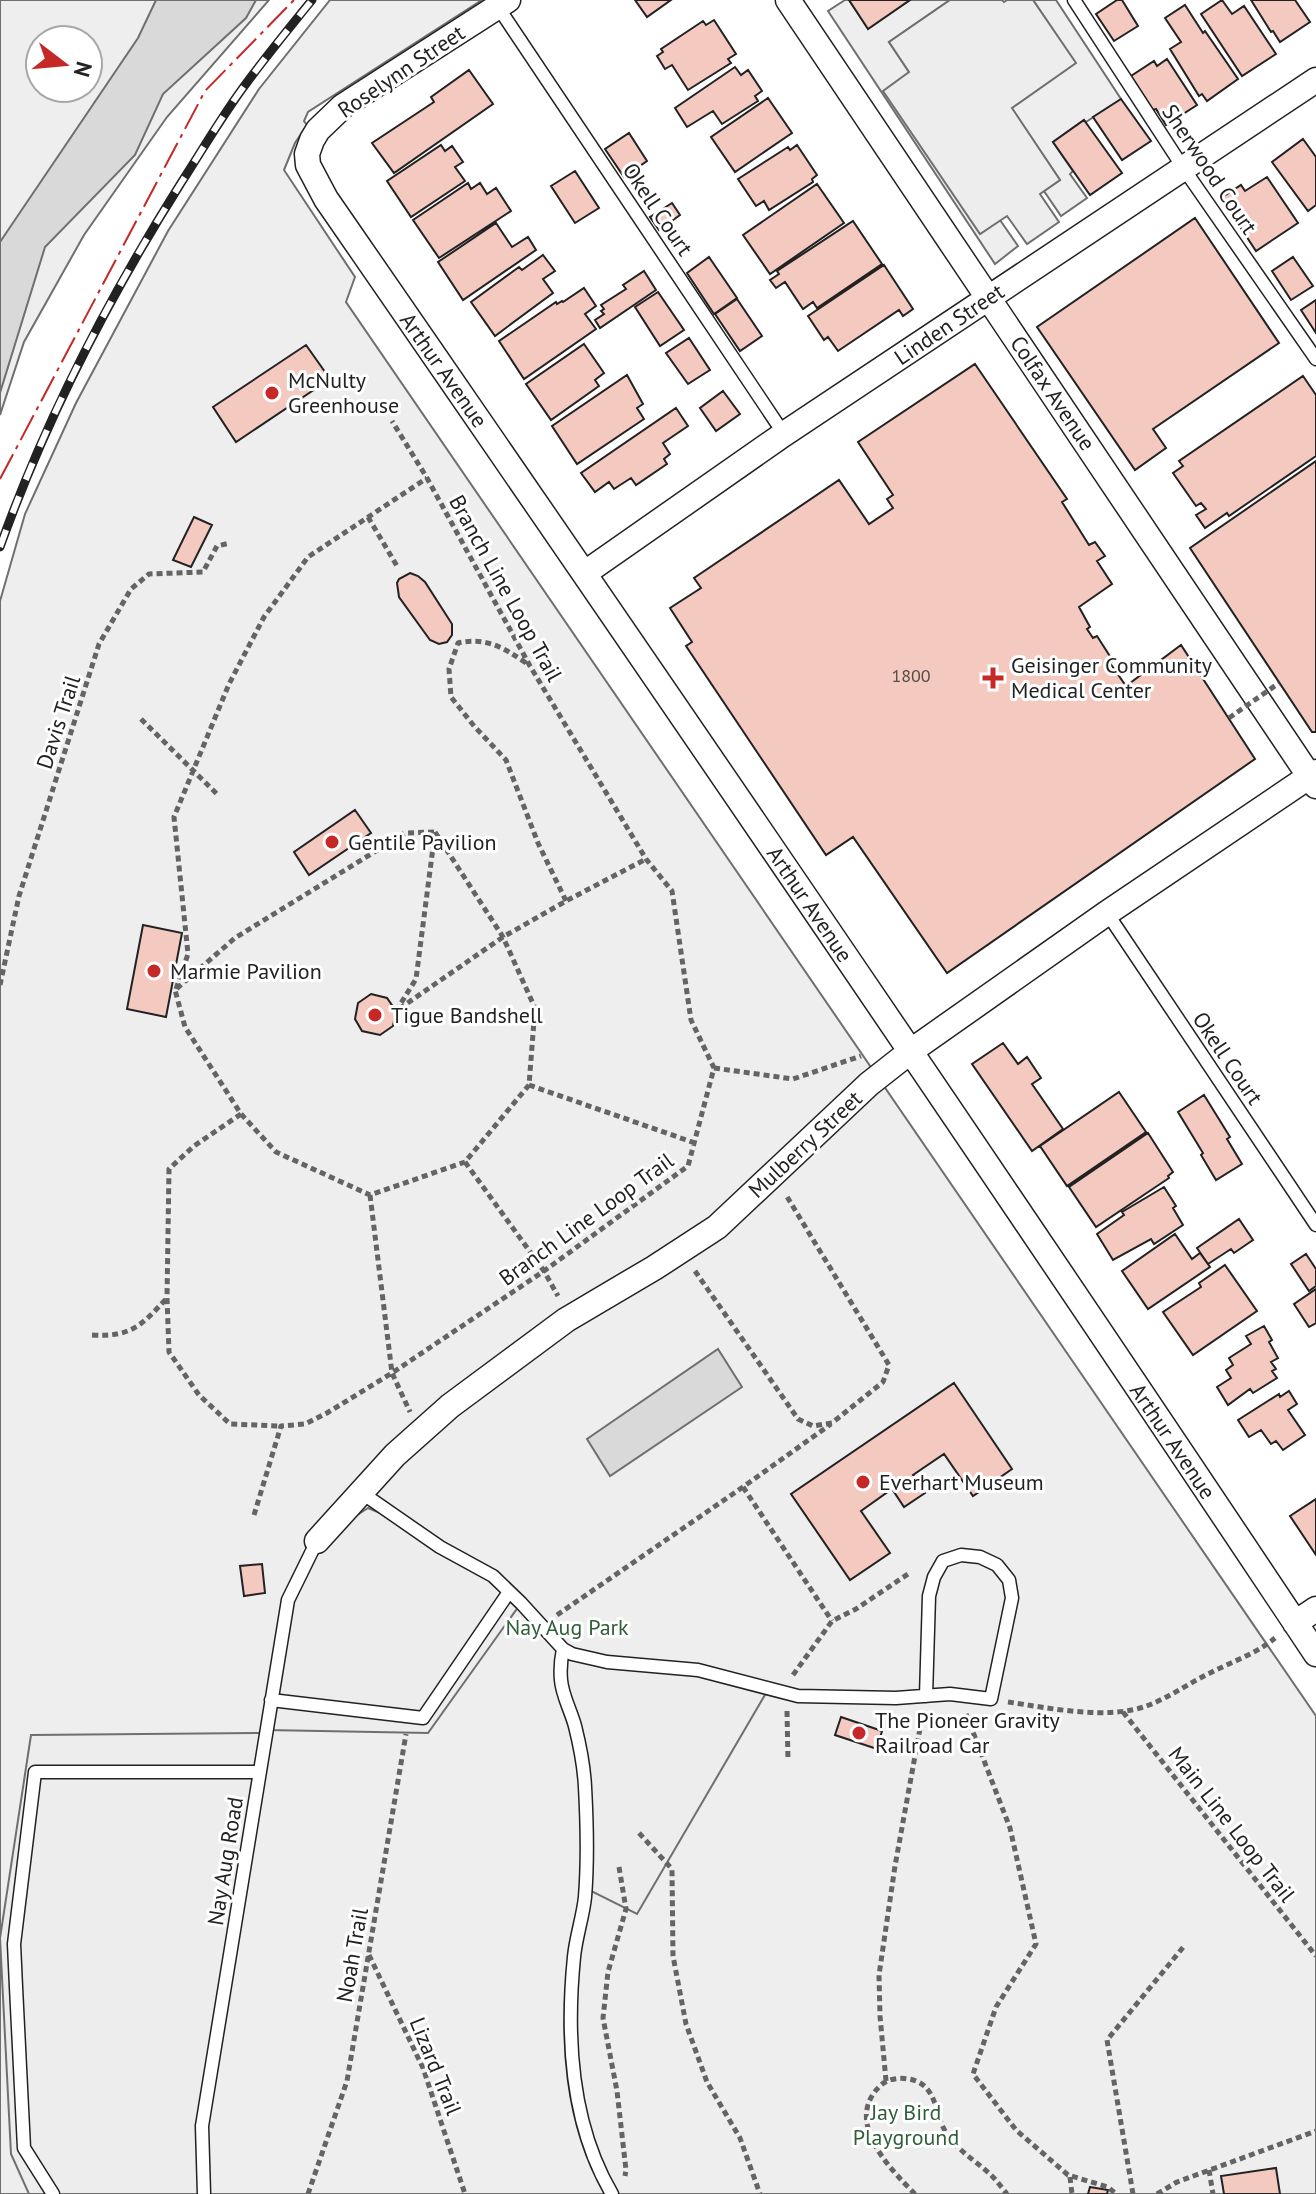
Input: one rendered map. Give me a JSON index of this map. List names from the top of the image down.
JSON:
{
  "streets": {
    "street": [
      "Roselynn Street",
      "Linden Street",
      "Arthur Avenue",
      "Colfax Avenue",
      "Mulberry Street"
    ],
    "lane": ["Sherwood Court", "Okell Court", "Nay Aug Road"],
    "path": [
      "Branch Line Loop Trail",
      "Davis Trail",
      "Main Line Loop Trail",
      "Noah Trail",
      "Lizard Trail"
    ]
  },
  "crossings": [
    ["Roselynn Street", "Okell Court"],
    ["Roselynn Street", "Arthur Avenue"],
    ["Sherwood Court", "Linden Street"],
    ["Okell Court", "Linden Street"],
    ["Okell Court", "Mulberry Street"],
    ["Linden Street", "Arthur Avenue"],
    ["Linden Street", "Colfax Avenue"],
    ["Arthur Avenue", "Mulberry Street"],
    ["Colfax Avenue", "Mulberry Street"],
    ["Mulberry Street", "Nay Aug Road"],
    ["Noah Trail", "Lizard Trail"]
  ],
  "parks": ["Nay Aug Park", "Jay Bird Playground"],
  "places": {
    "other": [
      "McNulty Greenhouse",
      "Gentile Pavilion",
      "Marmie Pavilion",
      "Tigue Bandshell",
      "Everhart Museum",
      "The Pioneer Gravity Railroad Car"
    ],
    "health": ["Geisinger Community Medical Center"]
  },
  "house_numbers": ["1800"],
  "north": "right"
}
